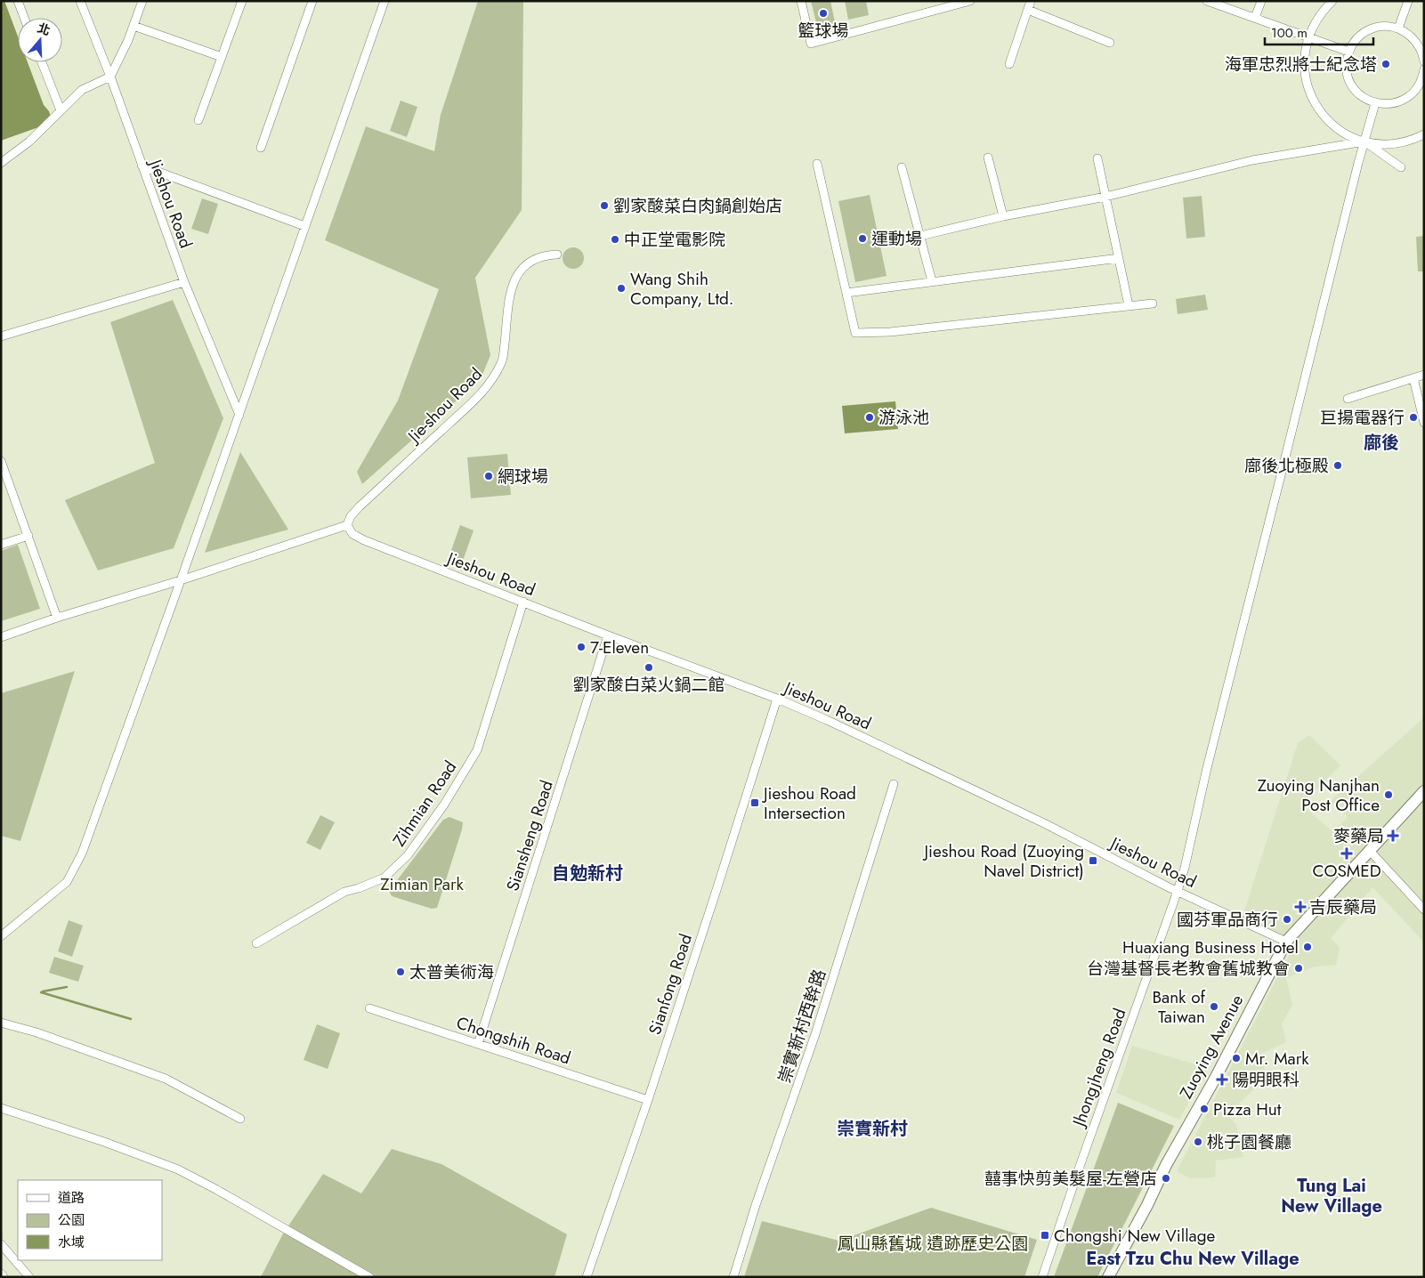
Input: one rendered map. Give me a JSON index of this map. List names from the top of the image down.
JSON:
{
  "streets": {
    "street": [
      "Jieshou Road",
      "Jie-shou Road",
      "Zihmian Road",
      "Siansheng Road",
      "Sianfong Road",
      "崇實新村西幹路",
      "Chongshih Road",
      "Zuoying Avenue",
      "Jhongjheng Road"
    ]
  },
  "crossings": [
    ["Jieshou Road", "Jie-shou Road"],
    ["Jieshou Road", "Zihmian Road"],
    ["Jieshou Road", "Siansheng Road"],
    ["Jieshou Road", "Sianfong Road"],
    ["Jieshou Road", "Zuoying Avenue"],
    ["Jieshou Road", "Jhongjheng Road"],
    ["Siansheng Road", "Chongshih Road"],
    ["Sianfong Road", "Chongshih Road"]
  ],
  "districts": [
    "廍後",
    "自勉新村",
    "崇實新村",
    "Tung Lai New Village",
    "East Tzu Chu New Village"
  ],
  "parks": ["Zimian Park", "鳳山縣舊城 遺跡歷史公園"],
  "places": {
    "other": [
      "籃球場",
      "海軍忠烈將士紀念塔",
      "劉家酸菜白肉鍋創始店",
      "運動場",
      "中正堂電影院",
      "Wang Shih Company, Ltd.",
      "游泳池",
      "巨揚電器行",
      "廍後北極殿",
      "網球場",
      "7-Eleven",
      "劉家酸白菜火鍋二館",
      "Zuoying Nanjhan Post Office",
      "國芬軍品商行",
      "Huaxiang Business Hotel",
      "台灣基督長老教會舊城教會",
      "太普美術海",
      "Bank of Taiwan",
      "Mr. Mark",
      "Pizza Hut",
      "桃子園餐廳",
      "囍事快剪美髮屋-左營店"
    ],
    "transit": ["Jieshou Road Intersection", "Jieshou Road (Zuoying Navel District)", "Chongshi New Village"],
    "health": [
      "麥藥局",
      "COSMED",
      "吉辰藥局",
      "陽明眼科"
    ]
  },
  "legend": ["道路", "公園", "水域"],
  "scale_bar": "100 m",
  "north": "top"
}
